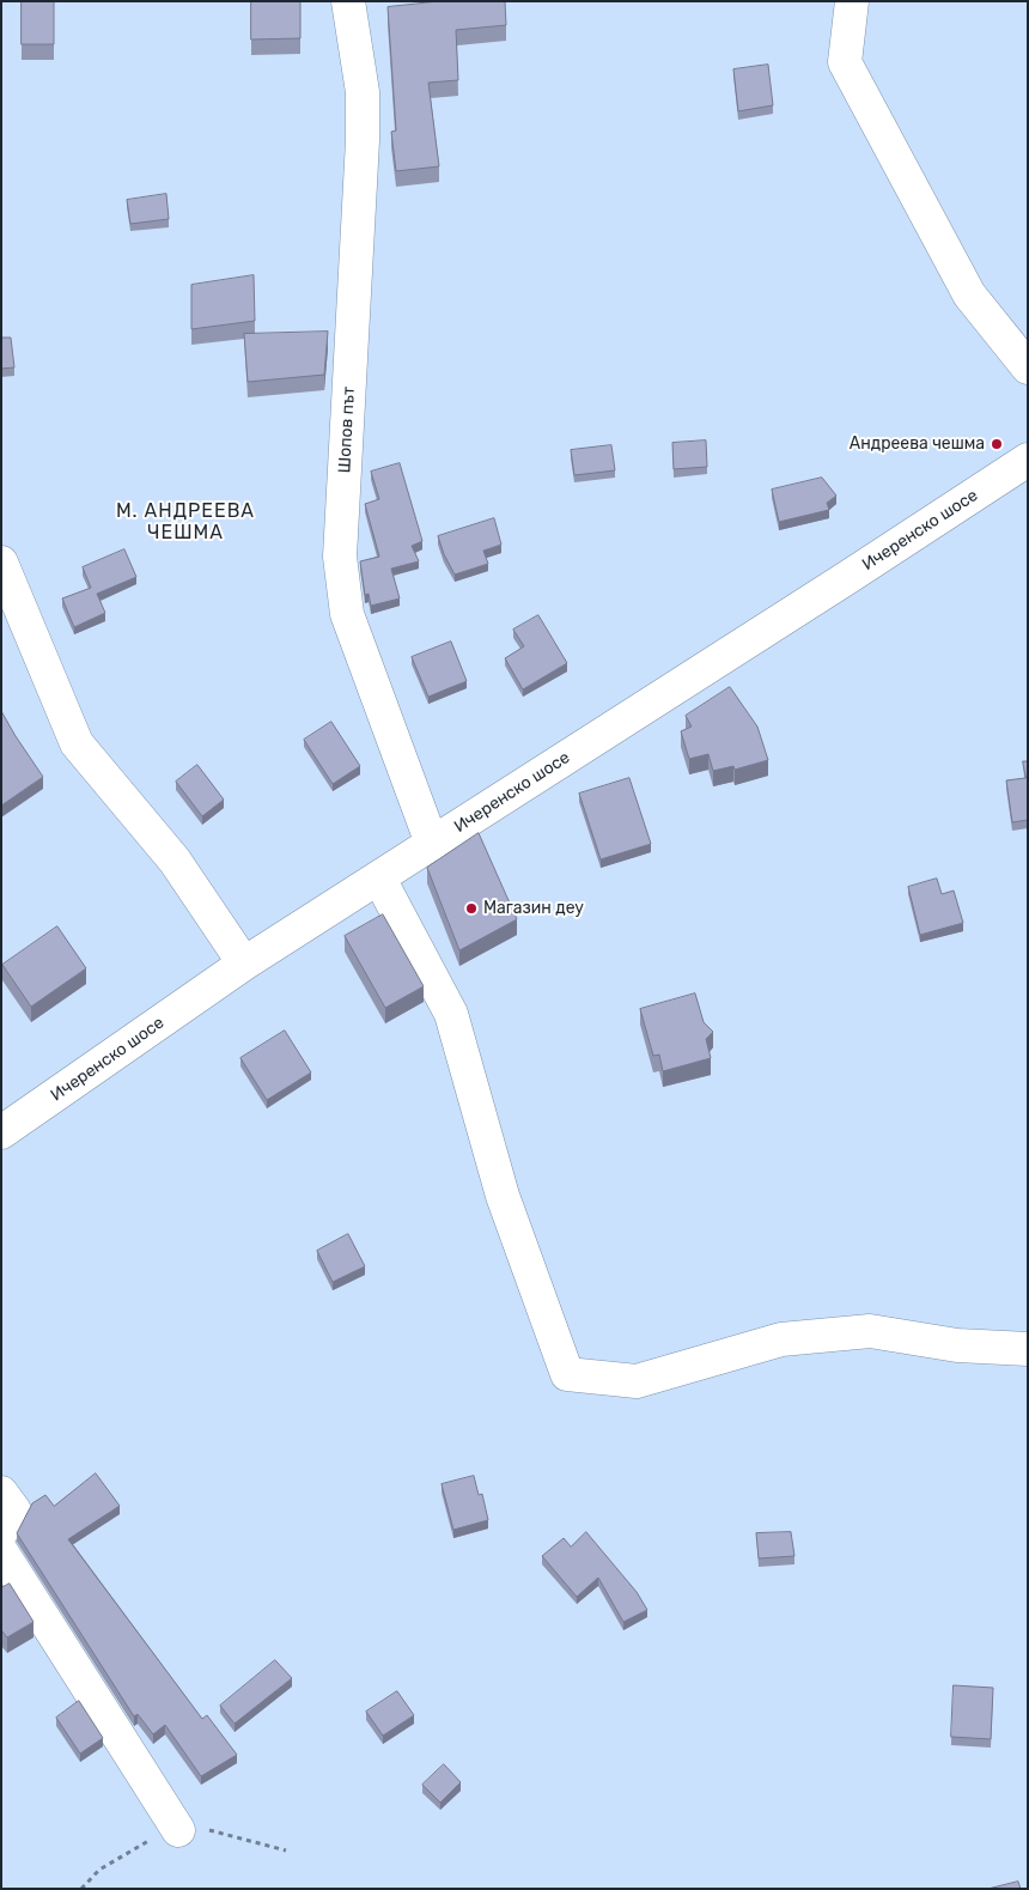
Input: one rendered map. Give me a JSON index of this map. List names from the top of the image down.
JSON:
{
  "streets": {
    "street": ["Шопов път", "Ичеренско шосе"]
  },
  "crossings": [
    ["Шопов път", "Ичеренско шосе"]
  ],
  "districts": ["М. АНДРЕЕВА ЧЕШМА"],
  "places": ["Андреева чешма", "Магазин деу"]
}
